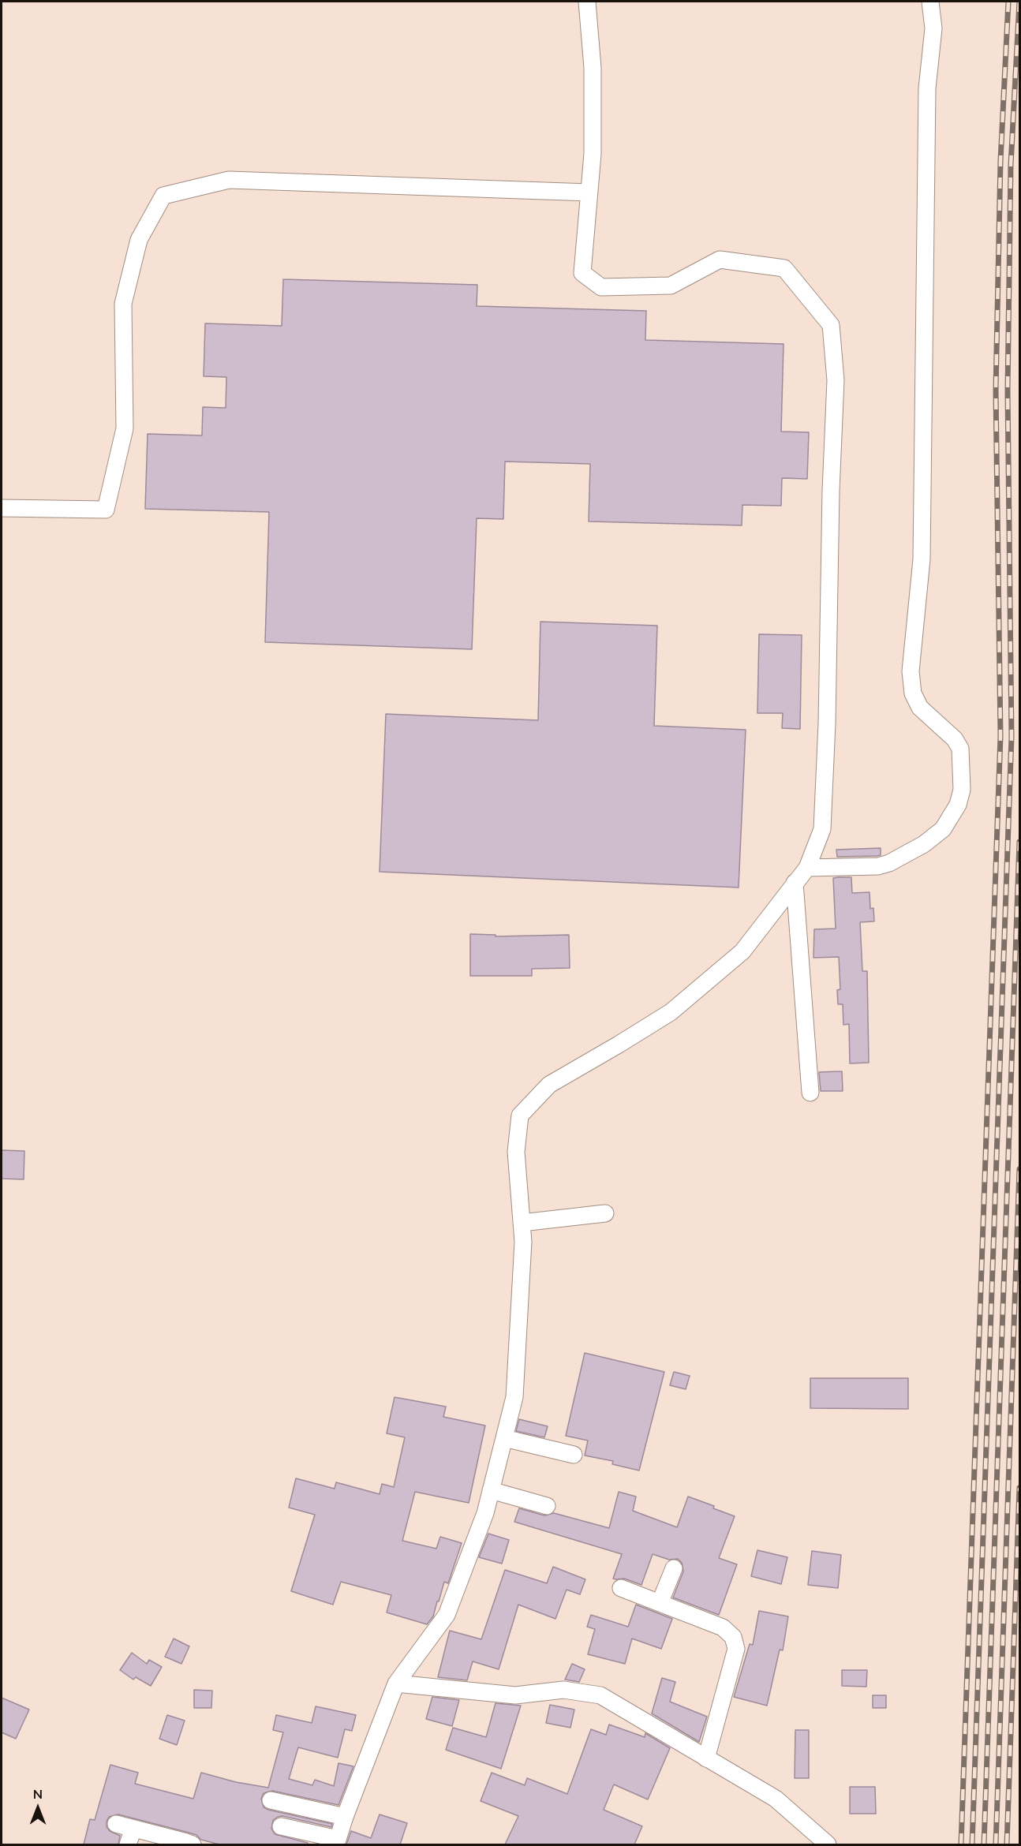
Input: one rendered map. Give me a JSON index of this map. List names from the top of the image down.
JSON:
{
  "north": "top"
}
